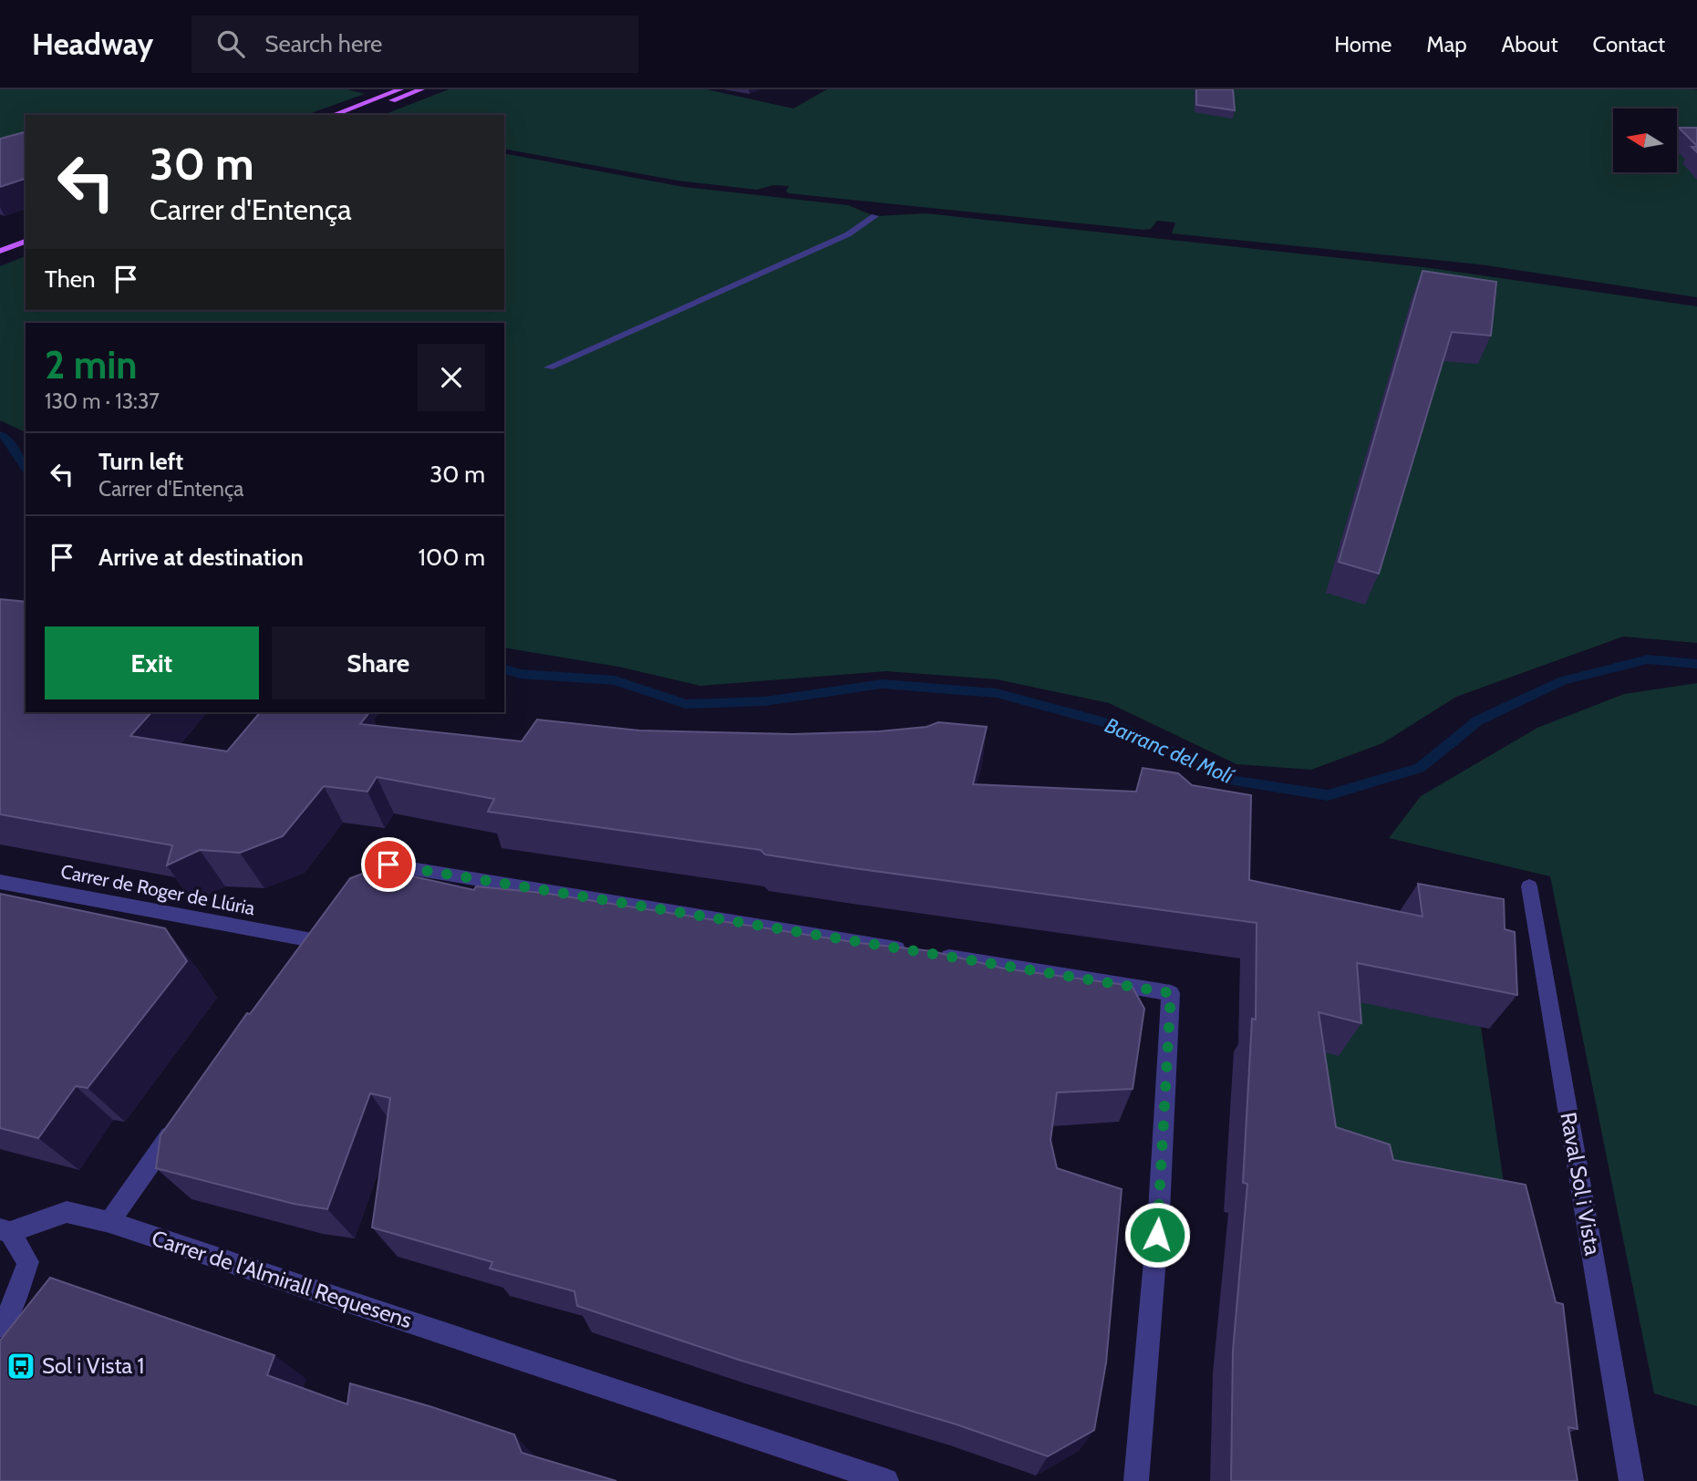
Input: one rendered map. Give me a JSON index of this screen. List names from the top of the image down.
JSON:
{
  "streets": {
    "street": ["Carrer de Roger de Llúria", "Raval Sol i Vista", "Carrer de l'Almirall Requesens"]
  },
  "water": ["Barranc del Molí"],
  "places": {
    "bus stop": ["Sol i Vista 1"]
  },
  "north": "left",
  "page": {
    "header": "Headway",
    "search": "Search here",
    "nav": [
      "Home",
      "Map",
      "About",
      "Contact"
    ],
    "turn": ["30 m", "Carrer d'Entença"],
    "then": "Then",
    "heading": ["2 min", "130 m · 13:37"],
    "list": [
      {
        "name": "Turn left",
        "note": "Carrer d'Entença",
        "value": "30 m"
      },
      {
        "name": "Arrive at destination",
        "value": "100 m"
      }
    ],
    "buttons": ["Exit", "Share"]
  }
}
